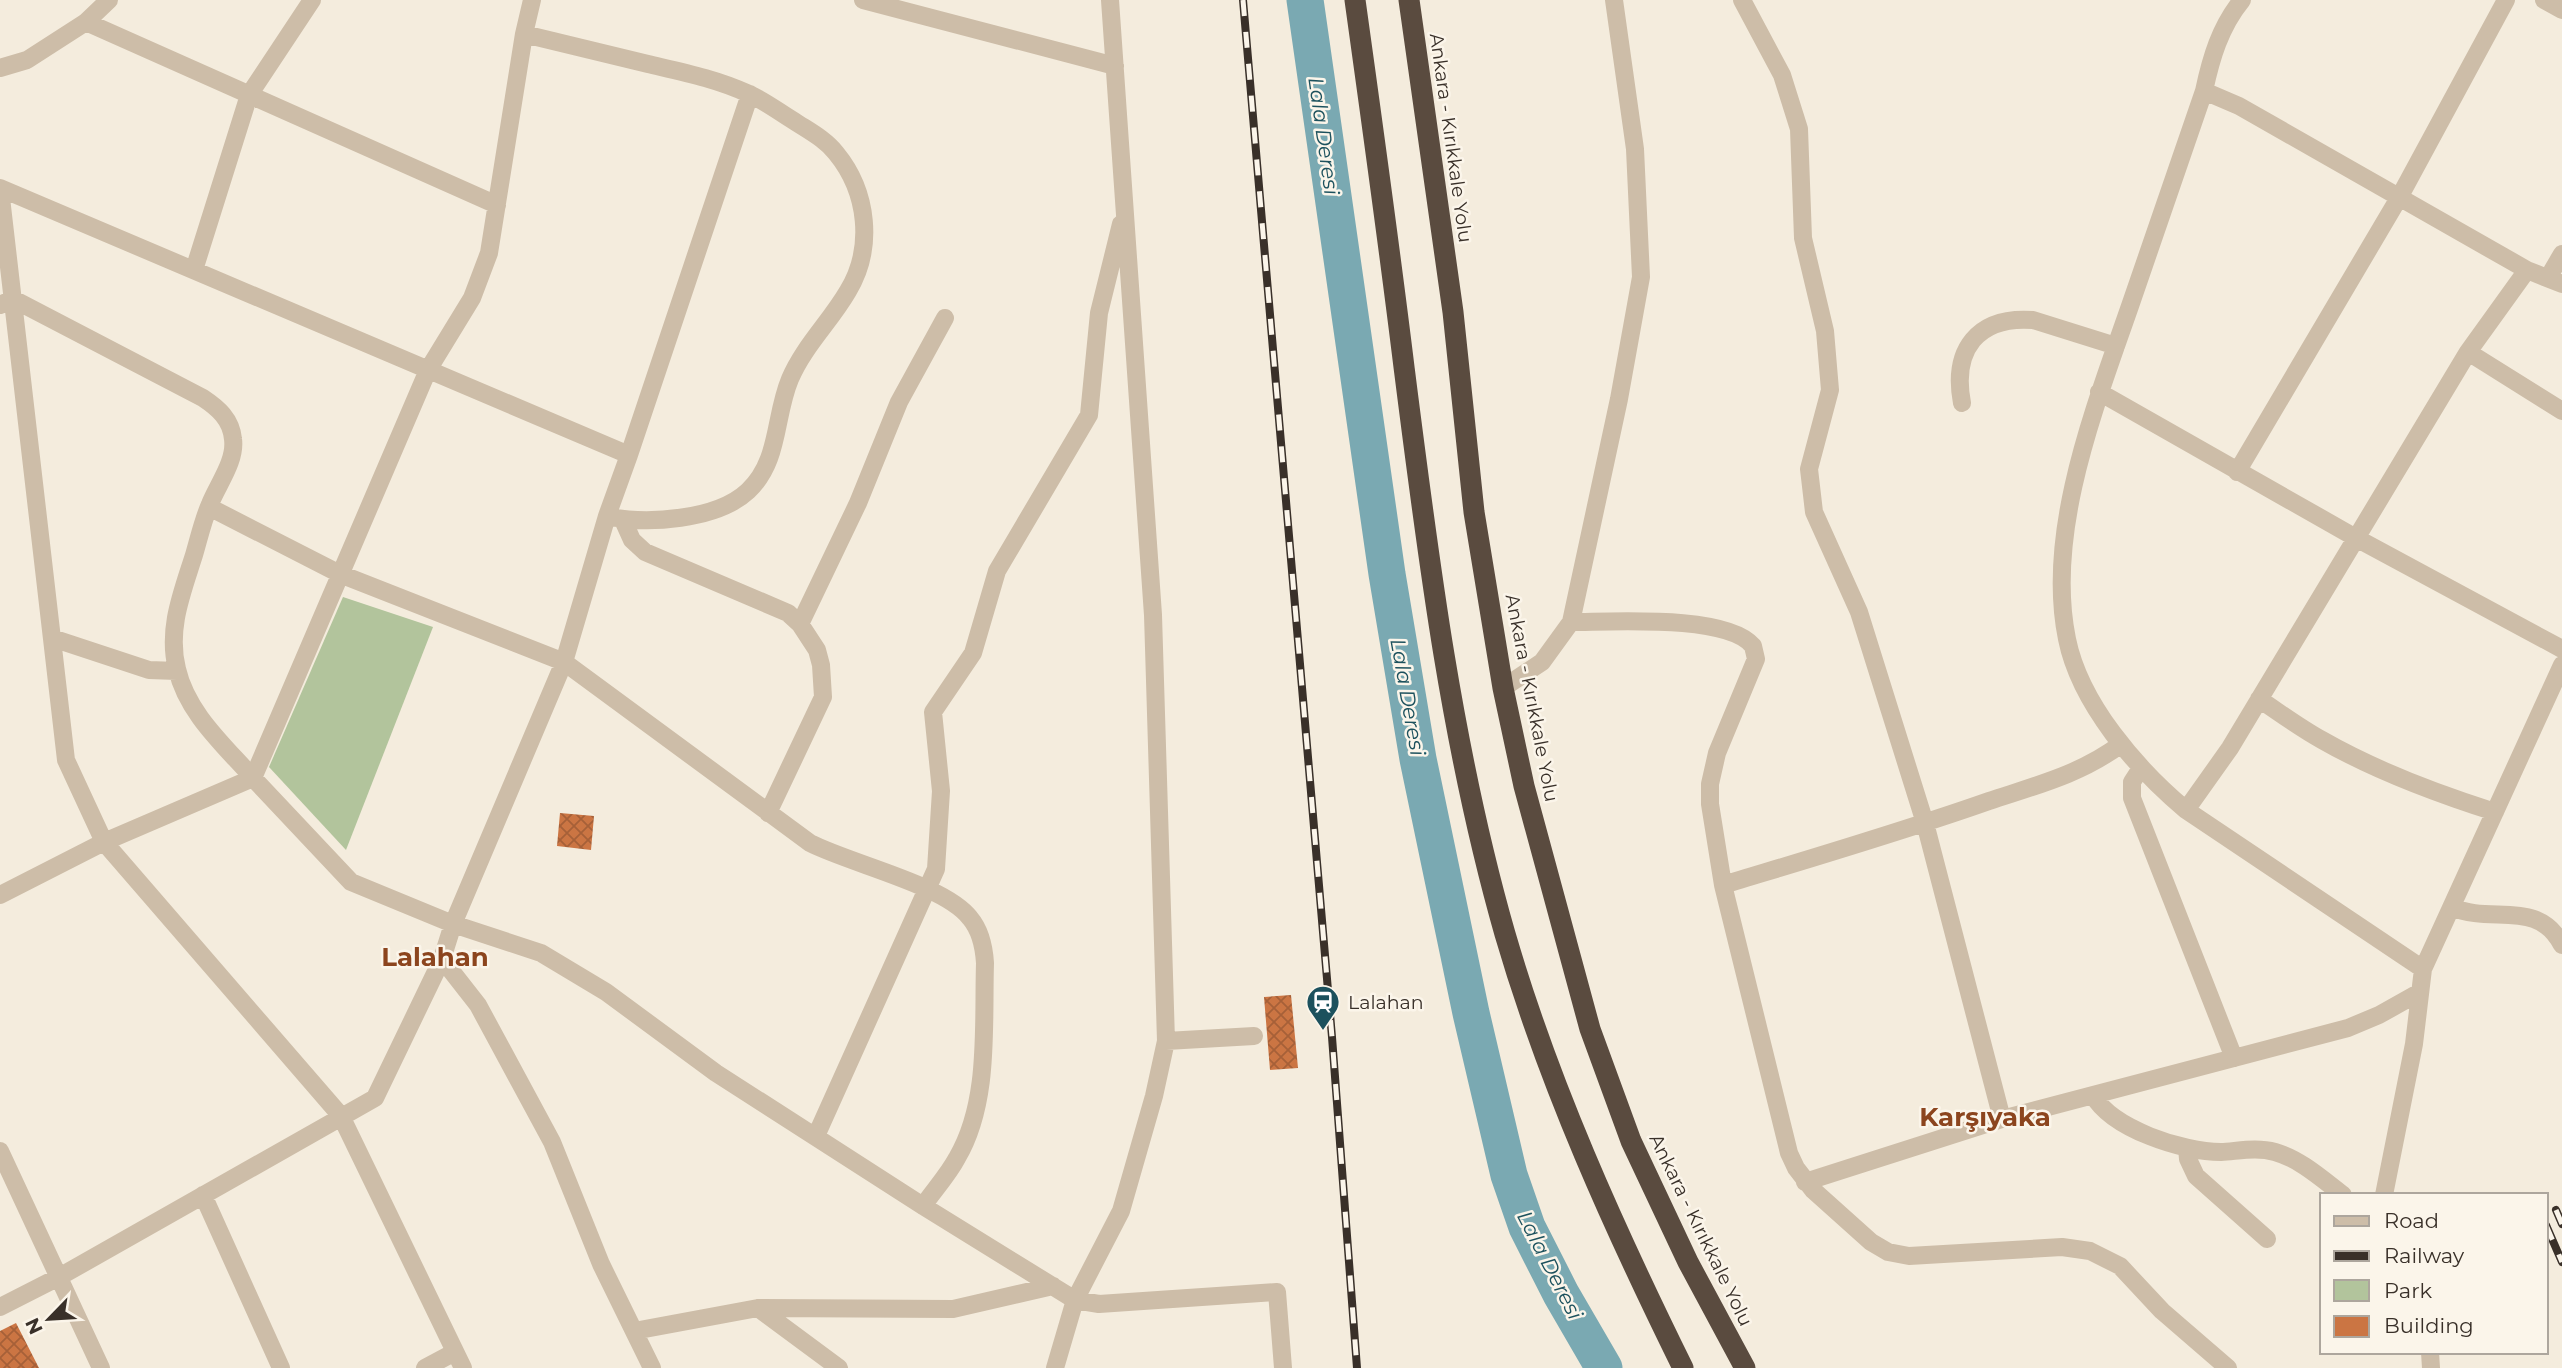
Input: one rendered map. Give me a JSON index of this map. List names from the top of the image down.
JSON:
{
  "streets": {
    "highway": ["Ankara - Kırıkkale Yolu"]
  },
  "districts": ["Lalahan", "Karşıyaka"],
  "water": ["Lala Deresi"],
  "places": {
    "station": ["Lalahan"]
  },
  "legend": [
    "Road",
    "Railway",
    "Park",
    "Building"
  ],
  "north": "bottom left"
}
